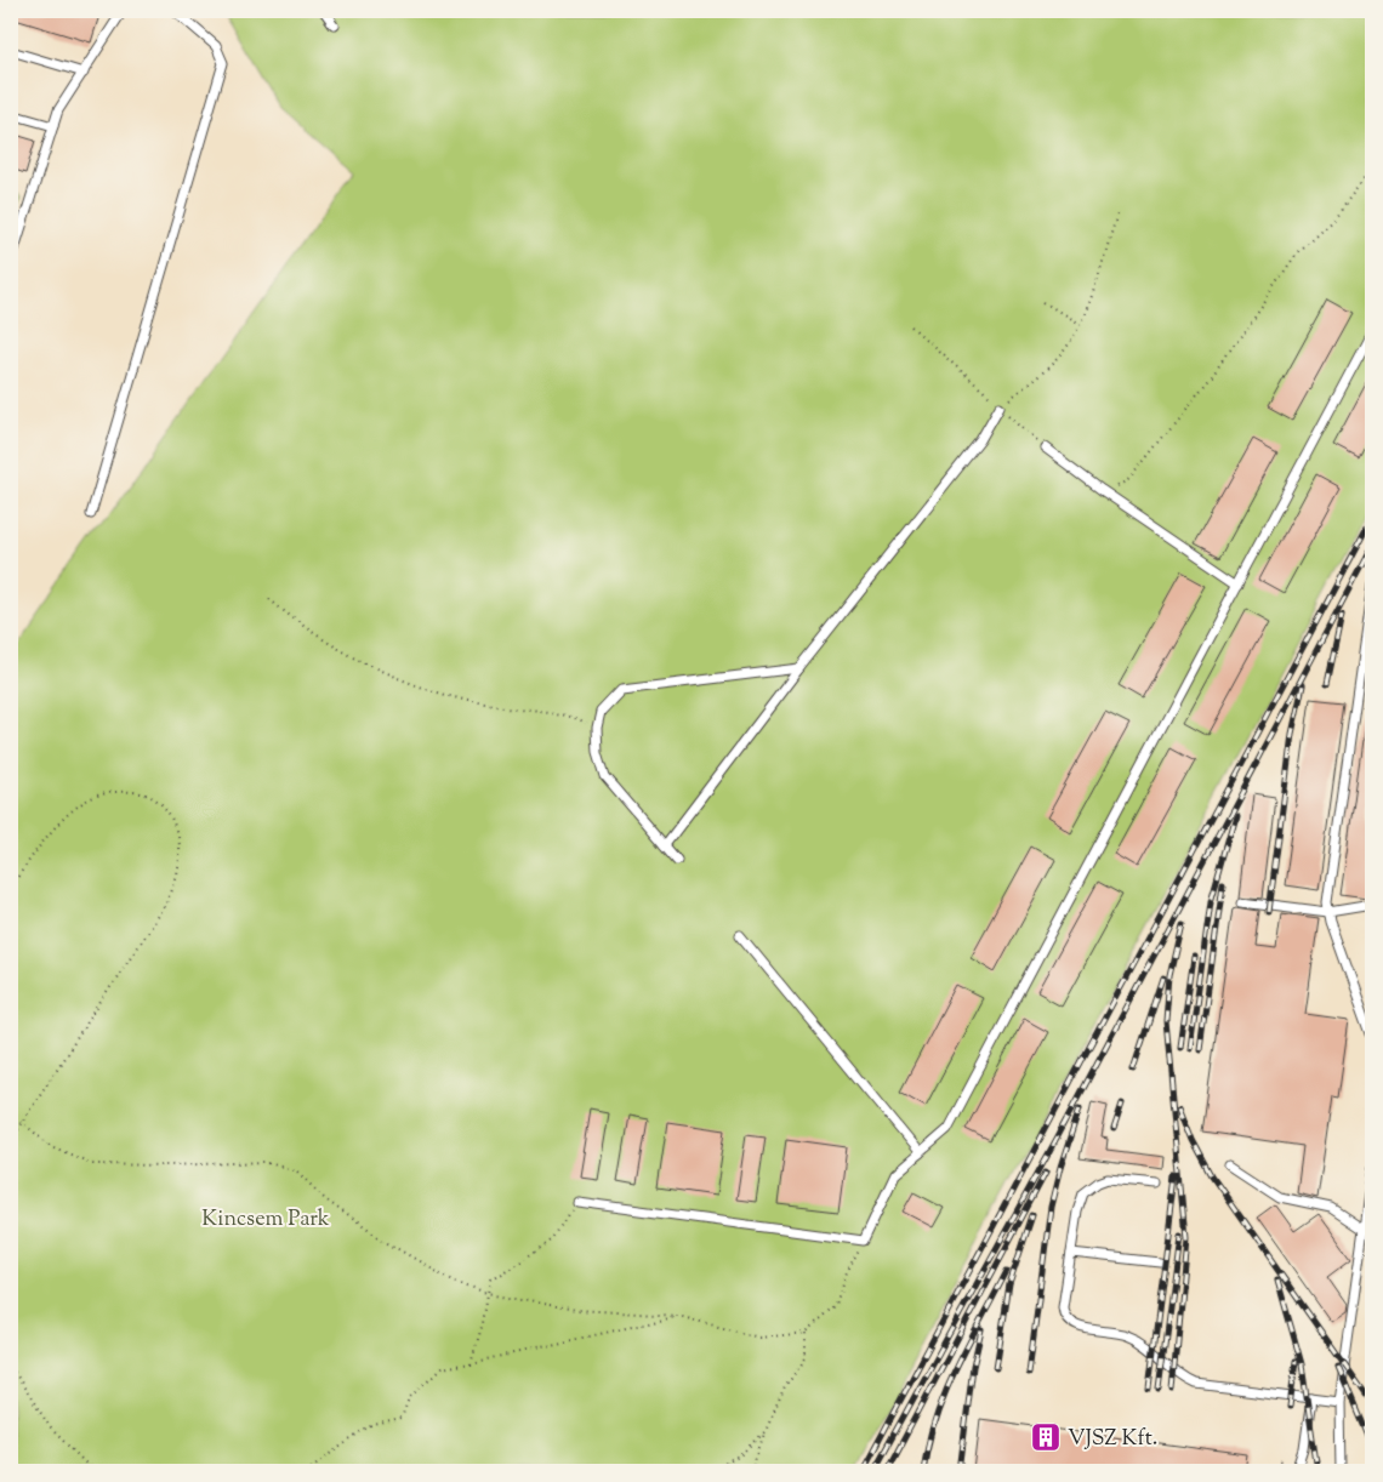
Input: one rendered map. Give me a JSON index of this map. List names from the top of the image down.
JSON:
{
  "parks": ["Kincsem Park"],
  "places": {
    "building": ["VJSZ Kft."]
  }
}
